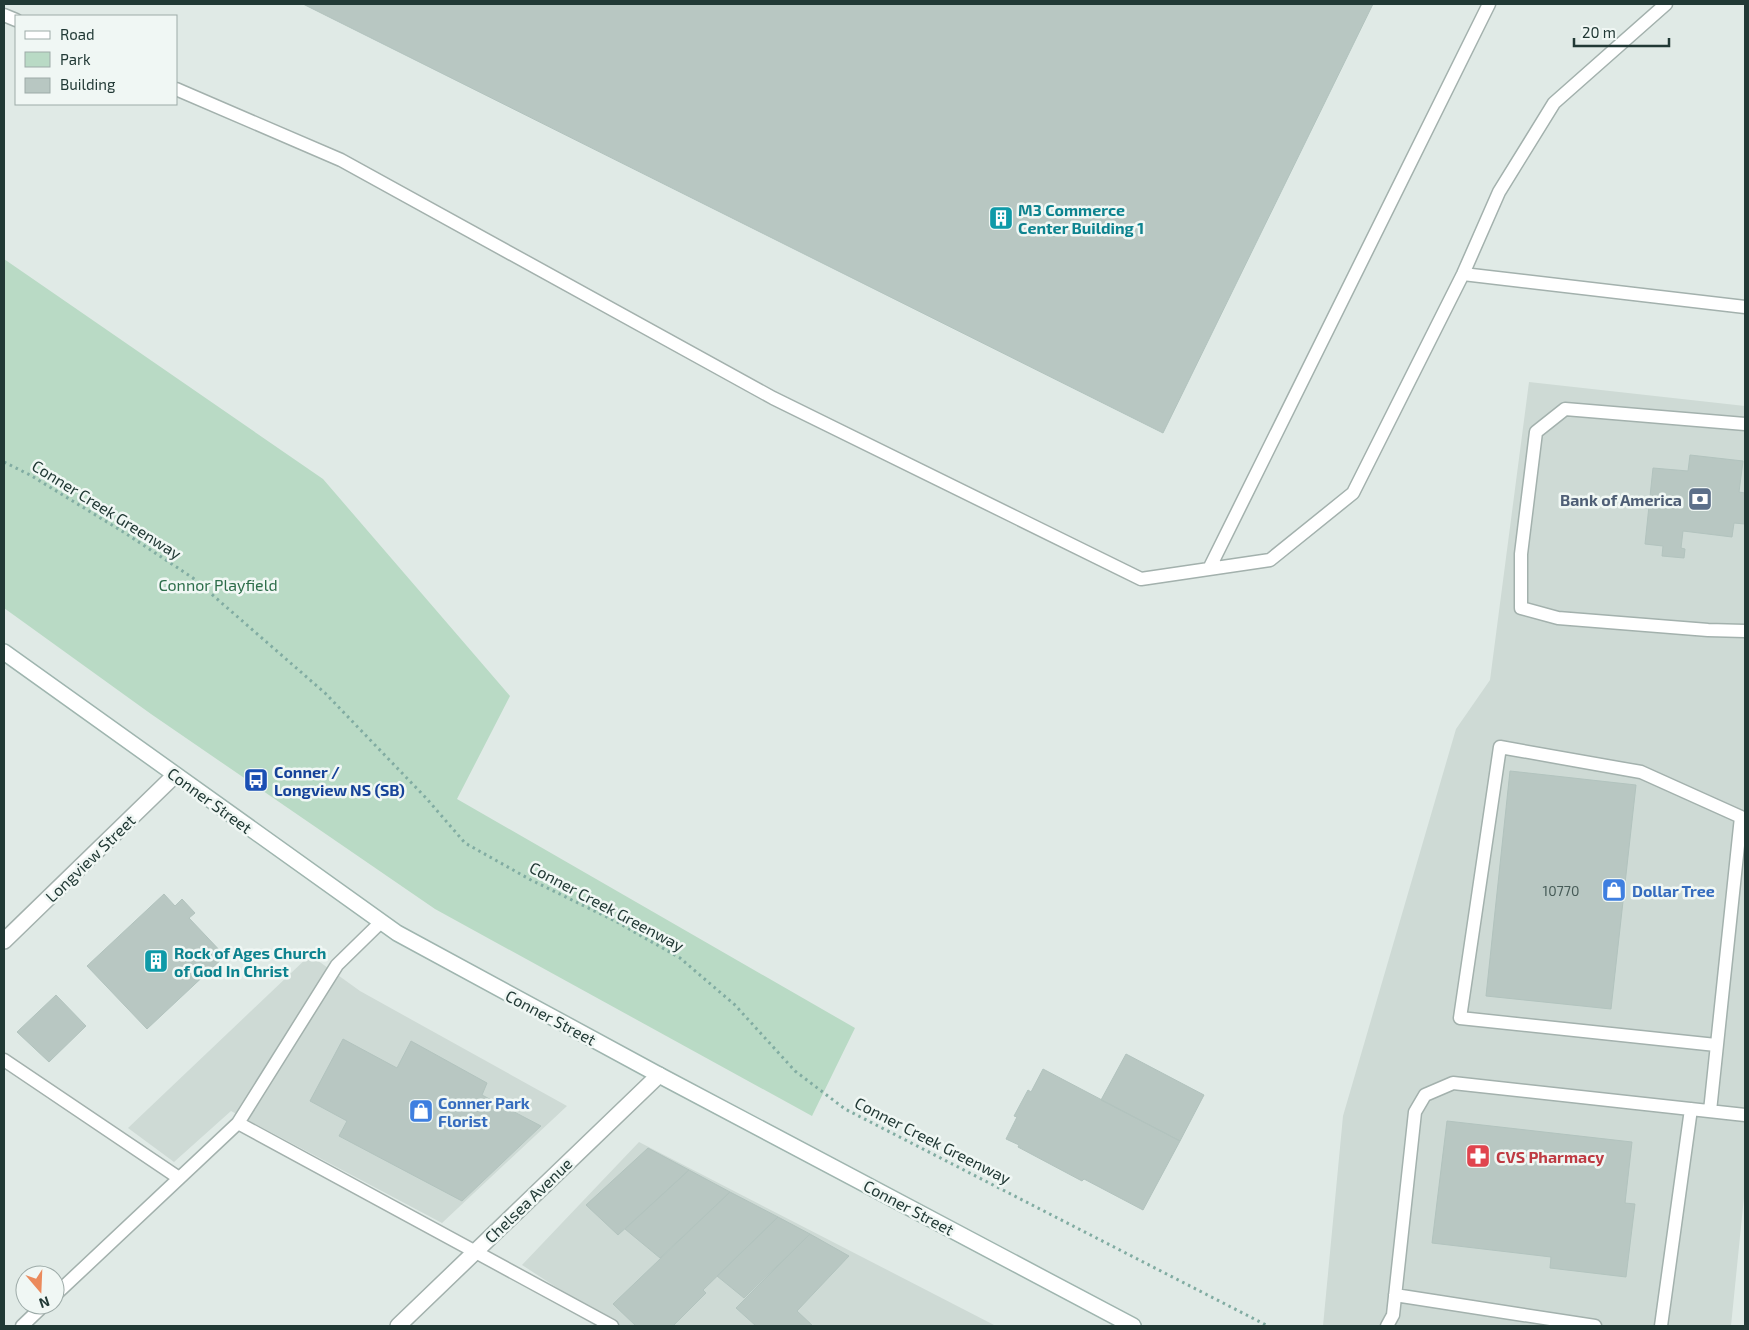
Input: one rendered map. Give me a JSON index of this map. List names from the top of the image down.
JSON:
{
  "streets": {
    "main road": ["Conner Street", "Longview Street", "Chelsea Avenue"],
    "path": ["Conner Creek Greenway"]
  },
  "crossings": [
    ["Conner Street", "Longview Street"],
    ["Conner Street", "Chelsea Avenue"]
  ],
  "parks": ["Connor Playfield"],
  "places": {
    "building": ["M3 Commerce Center Building 1", "Rock of Ages Church of God In Christ"],
    "bank": ["Bank of America"],
    "bus stop": ["Conner / Longview NS (SB)"],
    "shop": ["Dollar Tree", "Conner Park Florist"],
    "pharmacy": ["CVS Pharmacy"]
  },
  "house_numbers": ["10770"],
  "legend": ["Road", "Park", "Building"],
  "scale_bar": "20 m",
  "north": "bottom"
}
